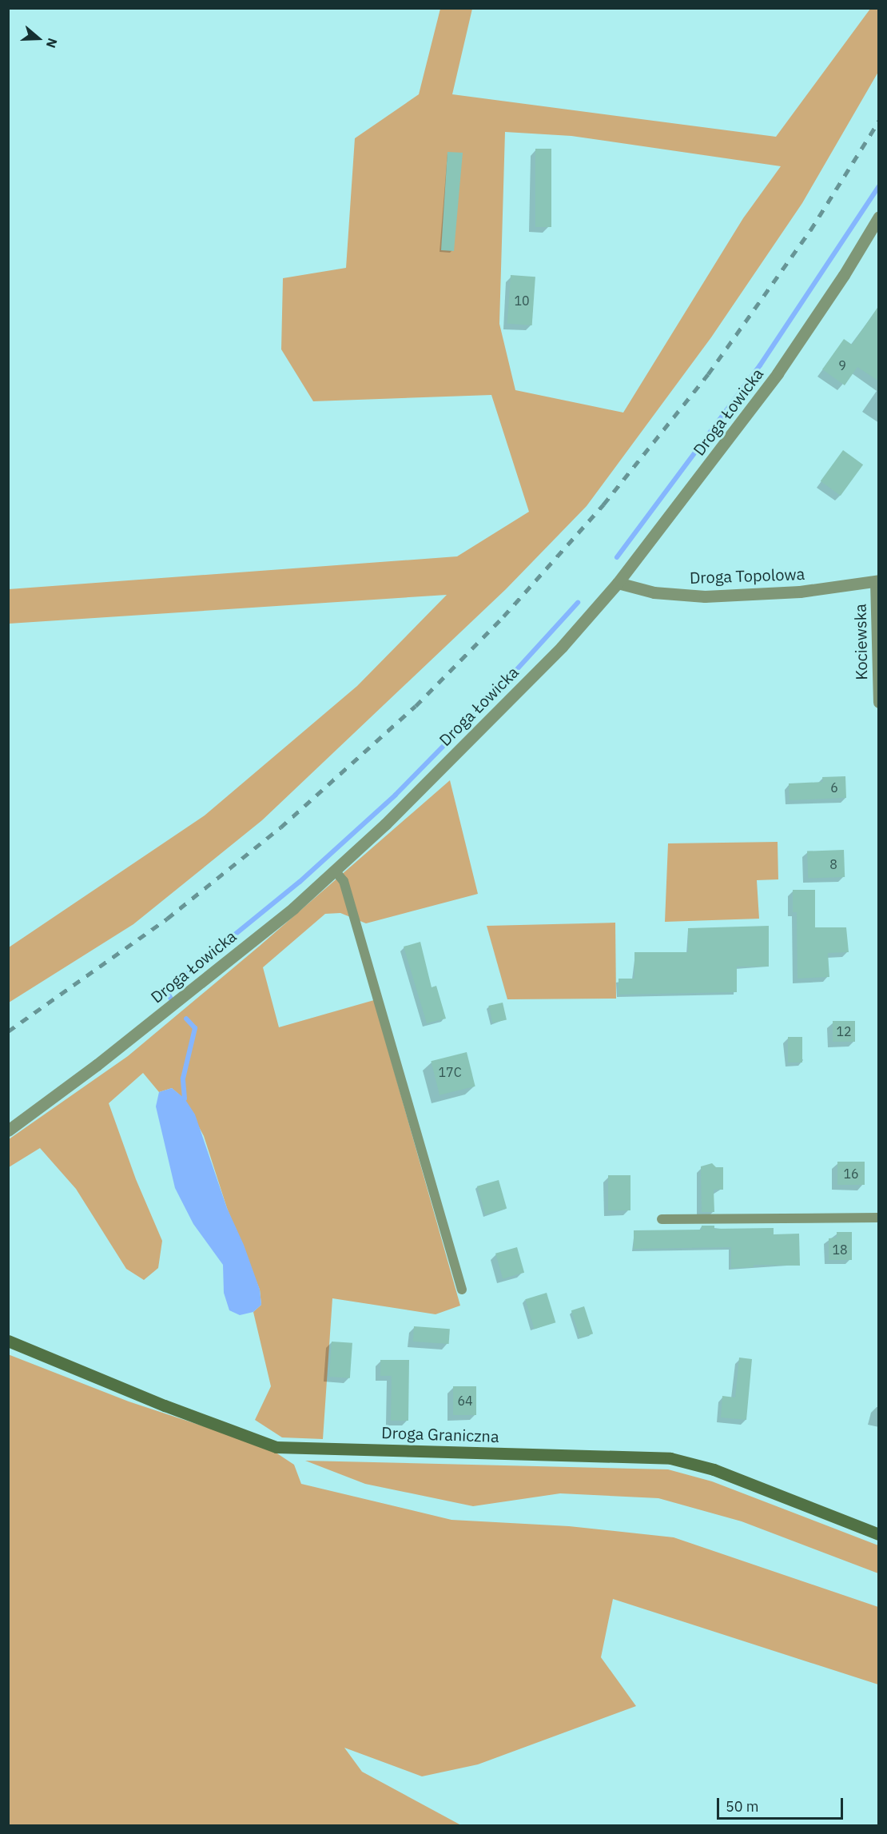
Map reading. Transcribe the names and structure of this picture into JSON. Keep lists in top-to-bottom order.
{
  "streets": {
    "street": [
      "Droga Łowicka",
      "Droga Topolowa",
      "Kociewska",
      "Droga Graniczna"
    ]
  },
  "crossings": [
    ["Droga Łowicka", "Droga Topolowa"],
    ["Droga Topolowa", "Kociewska"]
  ],
  "house_numbers": [
    "10",
    "9",
    "6",
    "8",
    "12",
    "17C",
    "16",
    "18",
    "64"
  ],
  "scale_bar": "50 m",
  "north": "right"
}
